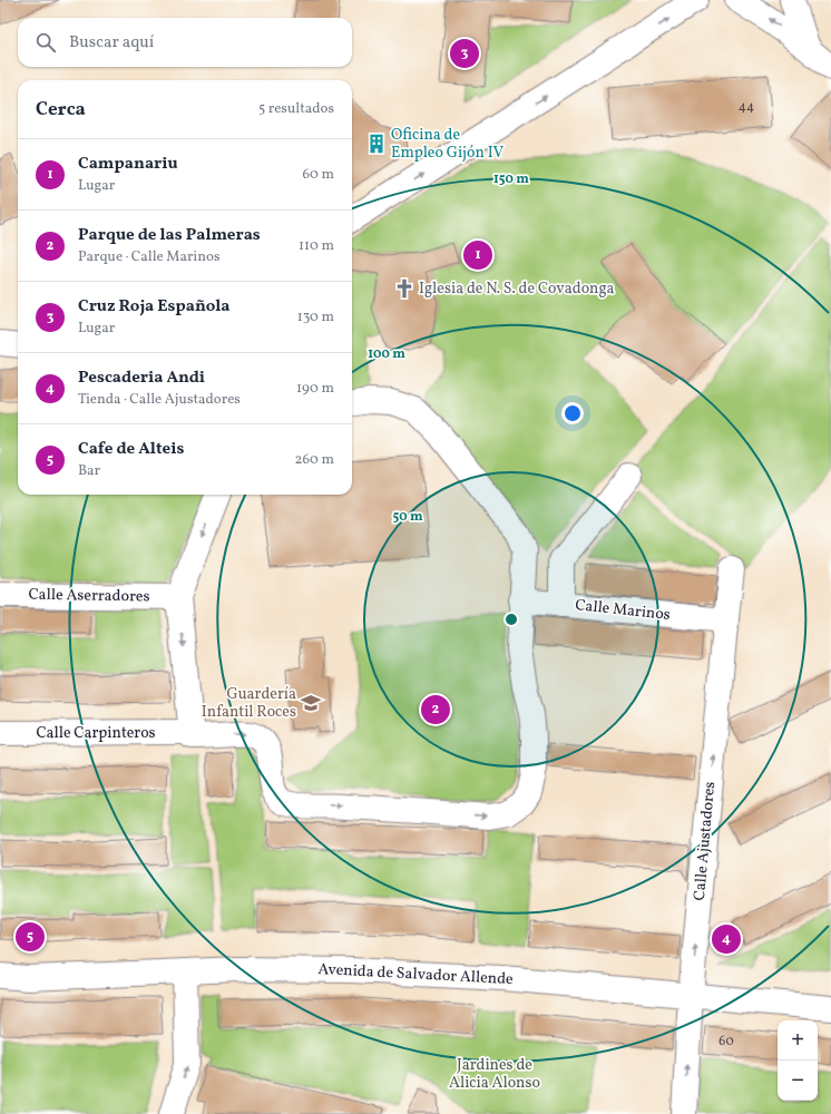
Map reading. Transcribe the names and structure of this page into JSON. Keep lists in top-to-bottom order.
{
  "streets": {
    "street": [
      "Calle Aserradores",
      "Calle Marinos",
      "Calle Carpinteros",
      "Calle Ajustadores",
      "Avenida de Salvador Allende"
    ]
  },
  "crossings": [
    ["Calle Marinos", "Calle Carpinteros"],
    ["Calle Marinos", "Calle Ajustadores"],
    ["Calle Ajustadores", "Avenida de Salvador Allende"]
  ],
  "one_way": ["Calle Ajustadores"],
  "parks": ["Jardines de Alicia Alonso"],
  "places": {
    "building": ["Oficina de Empleo Gijón IV"],
    "church": ["Iglesia de N. S. de Covadonga"],
    "school or university": ["Guardería Infantil Roces"]
  },
  "house_numbers": ["44", "60"],
  "page": {
    "search": "Buscar aquí",
    "pins": [
      "3",
      "1",
      "2",
      "5",
      "4"
    ],
    "heading": ["Cerca", "5 resultados"],
    "list": [
      {
        "mark": "1",
        "name": "Campanariu",
        "note": "Lugar",
        "value": "60 m"
      },
      {
        "mark": "2",
        "name": "Parque de las Palmeras",
        "note": "Parque · Calle Marinos",
        "value": "110 m"
      },
      {
        "mark": "3",
        "name": "Cruz Roja Española",
        "note": "Lugar",
        "value": "130 m"
      },
      {
        "mark": "4",
        "name": "Pescaderia Andi",
        "note": "Tienda · Calle Ajustadores",
        "value": "190 m"
      },
      {
        "mark": "5",
        "name": "Cafe de Alteis",
        "note": "Bar",
        "value": "260 m"
      }
    ],
    "map_buttons": ["+", "−"]
  },
  "rings": ["150 m", "100 m", "50 m"]
}
